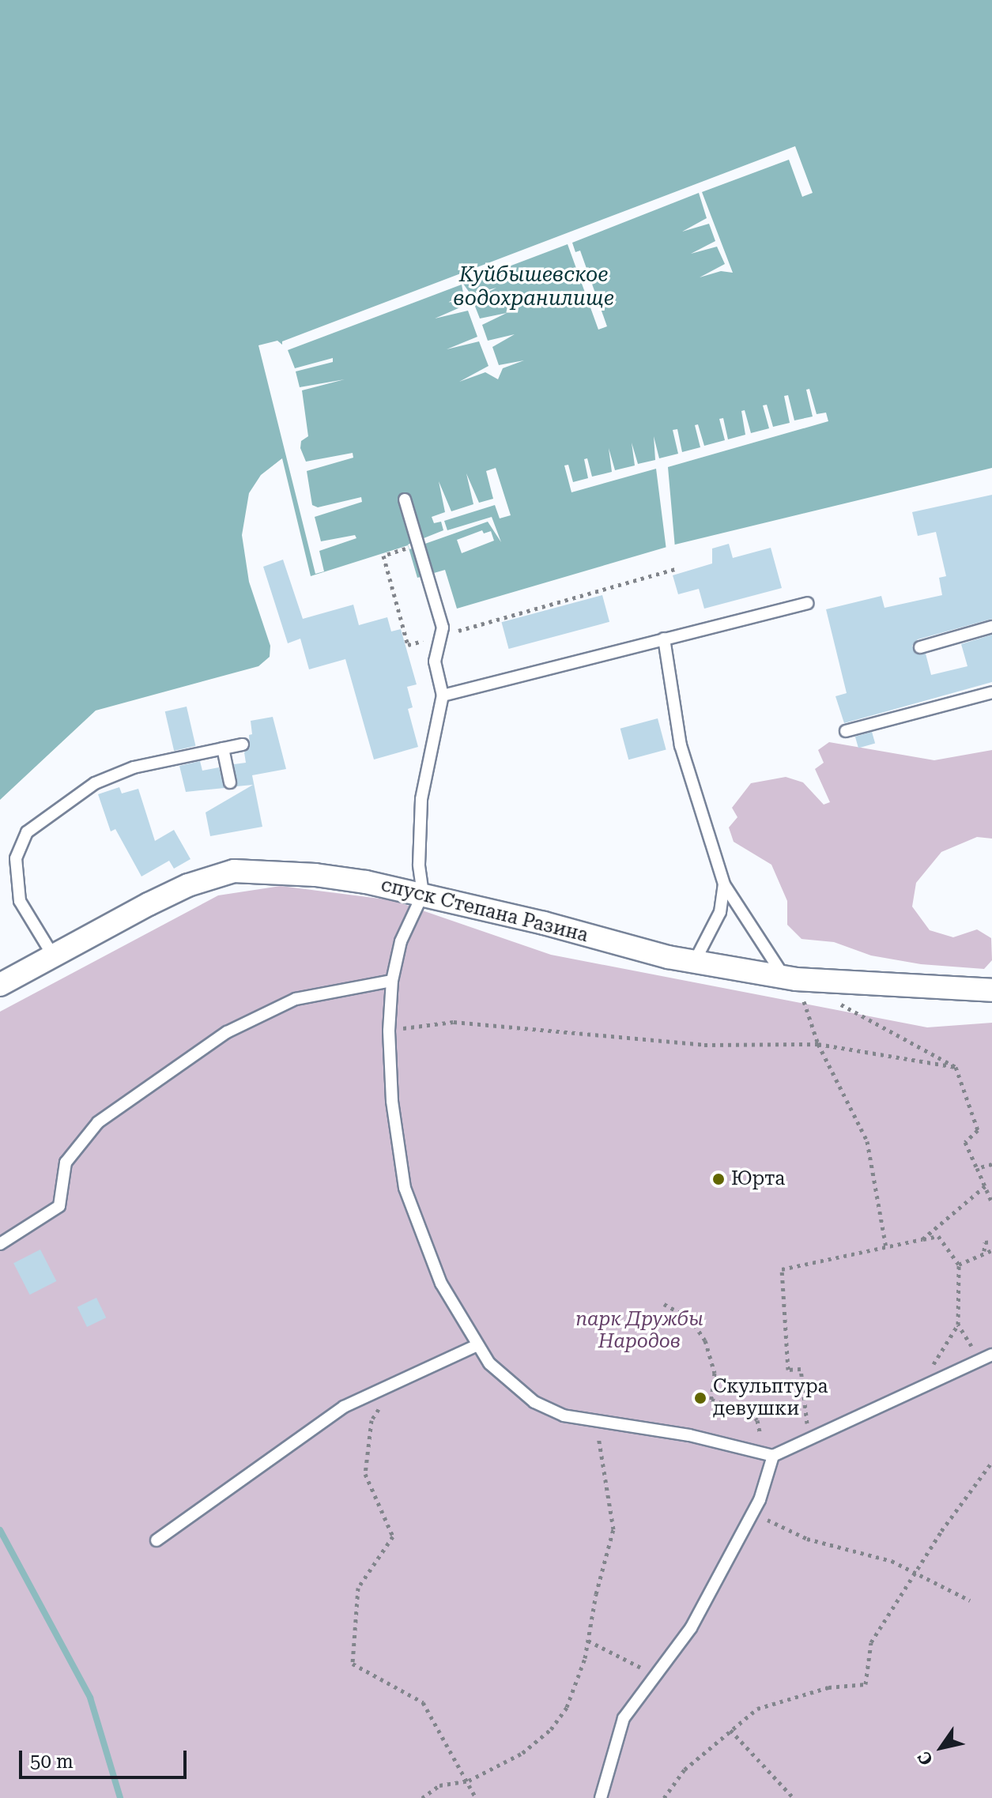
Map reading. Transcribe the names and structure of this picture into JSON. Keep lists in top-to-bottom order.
{
  "streets": {
    "street": ["спуск Степана Разина"]
  },
  "water": ["Куйбышевское водохранилище"],
  "parks": ["парк Дружбы Народов"],
  "places": ["Юрта", "Скульптура девушки"],
  "scale_bar": "50 m",
  "north": "bottom left"
}
